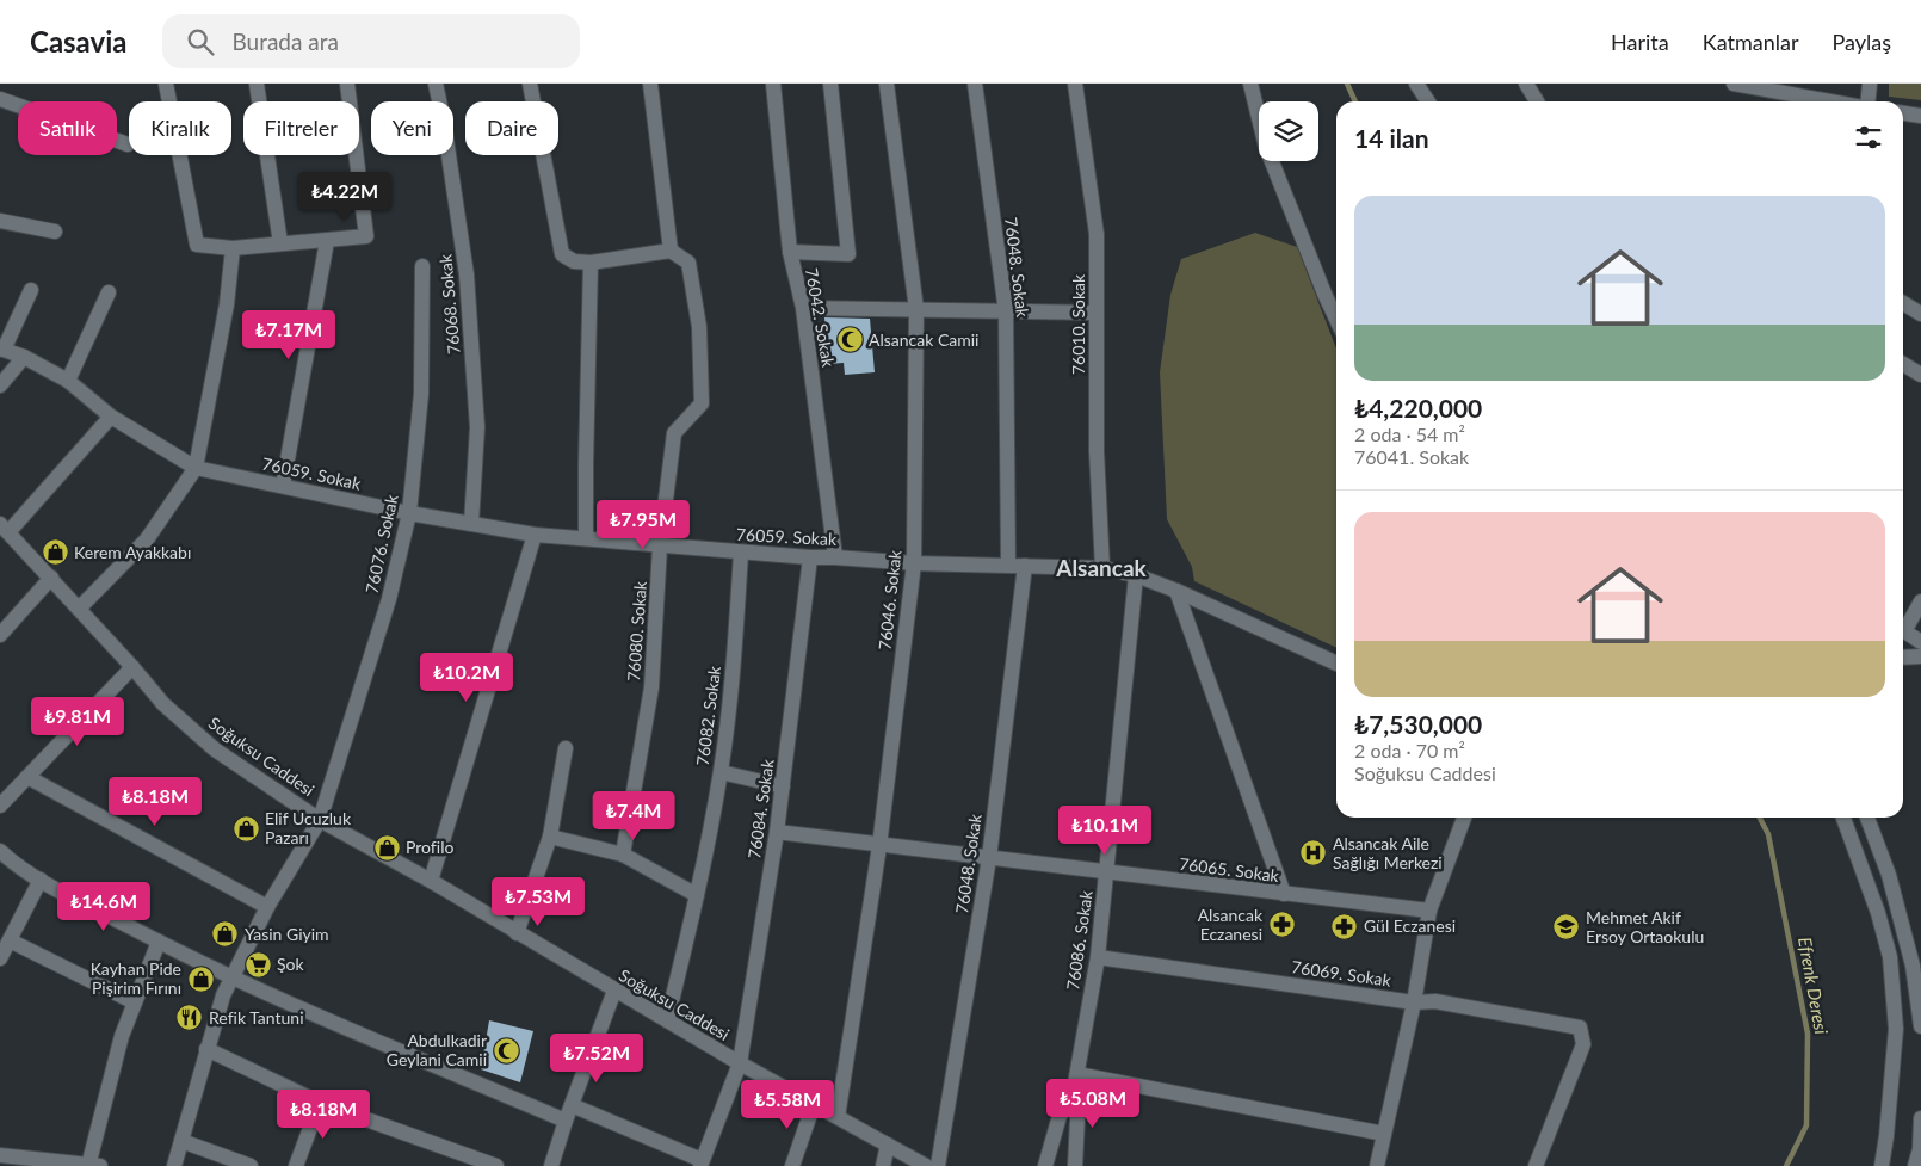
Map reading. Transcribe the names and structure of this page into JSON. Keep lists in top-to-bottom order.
{
  "streets": {
    "street": [
      "76048. Sokak",
      "76068. Sokak",
      "76042. Sokak",
      "76010. Sokak",
      "76059. Sokak",
      "76076. Sokak",
      "76046. Sokak",
      "76080. Sokak",
      "76082. Sokak",
      "Soğuksu Caddesi",
      "76084. Sokak",
      "76065. Sokak",
      "76086. Sokak",
      "76069. Sokak"
    ]
  },
  "crossings": [
    ["76048. Sokak", "76059. Sokak"],
    ["76048. Sokak", "76065. Sokak"],
    ["76068. Sokak", "76059. Sokak"],
    ["76042. Sokak", "76059. Sokak"],
    ["76010. Sokak", "76059. Sokak"],
    ["76059. Sokak", "76076. Sokak"],
    ["76059. Sokak", "76046. Sokak"],
    ["76059. Sokak", "76080. Sokak"],
    ["76059. Sokak", "76082. Sokak"],
    ["76059. Sokak", "76084. Sokak"],
    ["76059. Sokak", "76086. Sokak"],
    ["76076. Sokak", "Soğuksu Caddesi"],
    ["76046. Sokak", "Soğuksu Caddesi"],
    ["76046. Sokak", "76065. Sokak"],
    ["76082. Sokak", "Soğuksu Caddesi"],
    ["Soğuksu Caddesi", "76084. Sokak"],
    ["76084. Sokak", "76065. Sokak"],
    ["76065. Sokak", "76086. Sokak"],
    ["76086. Sokak", "76069. Sokak"]
  ],
  "districts": ["Alsancak"],
  "water": ["Efrenk Deresi"],
  "places": {
    "mosque": ["Alsancak Camii", "Abdulkadir Geylani Camii"],
    "shop": [
      "Kerem Ayakkabı",
      "Elif Ucuzluk Pazarı",
      "Profilo",
      "Yasin Giyim",
      "Kayhan Pide Pişirim Fırını"
    ],
    "hospital": ["Alsancak Aile Sağlığı Merkezi"],
    "pharmacy": ["Alsancak Eczanesi", "Gül Eczanesi"],
    "school or university": ["Mehmet Akif Ersoy Ortaokulu"],
    "supermarket": ["Şok"],
    "restaurant": ["Refik Tantuni"]
  },
  "page": {
    "header": "Casavia",
    "search": "Burada ara",
    "nav": ["Harita", "Katmanlar", "Paylaş"],
    "chip": [
      "Satılık",
      "Kiralık",
      "Filtreler",
      "Yeni",
      "Daire"
    ],
    "heading": "14 ilan",
    "price": [
      "₺4.22M",
      "₺7.17M",
      "₺7.95M",
      "₺10.2M",
      "₺9.81M",
      "₺8.18M",
      "₺7.4M",
      "₺10.1M",
      "₺7.53M",
      "₺14.6M",
      "₺7.52M",
      "₺5.08M",
      "₺5.58M",
      "₺8.18M"
    ],
    "list": [
      {
        "name": "₺4,220,000",
        "note": "2 oda · 54 m² · 76041. Sokak"
      },
      {
        "name": "₺7,530,000",
        "note": "2 oda · 70 m² · Soğuksu Caddesi"
      }
    ]
  }
}
